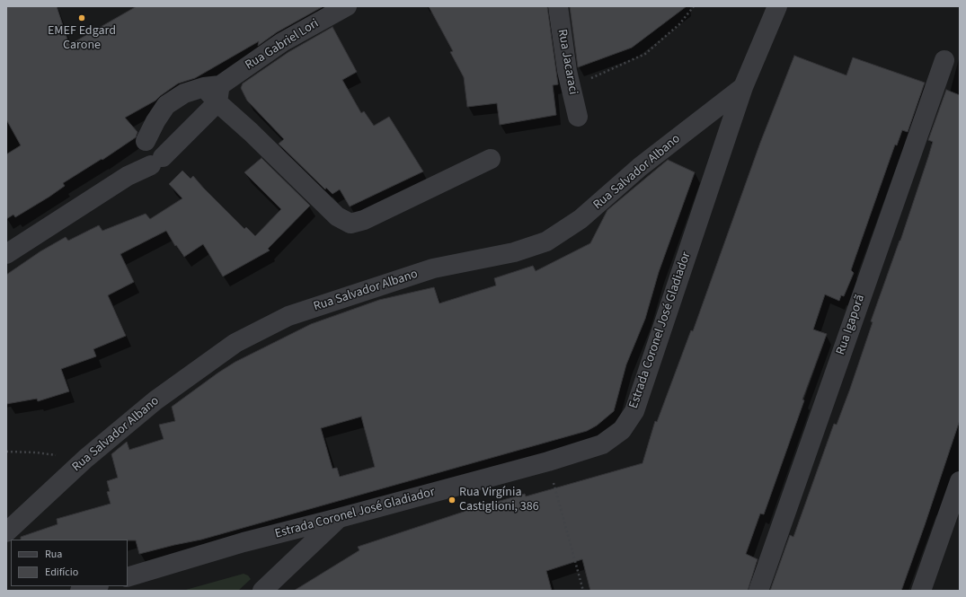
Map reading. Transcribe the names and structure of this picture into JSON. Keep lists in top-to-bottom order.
{
  "streets": {
    "street": [
      "Rua Gabriel Lori",
      "Rua Jacaraci",
      "Rua Salvador Albano",
      "Rua Igaporã",
      "Estrada Coronel José Gladiador"
    ]
  },
  "crossings": [
    ["Rua Salvador Albano", "Estrada Coronel José Gladiador"]
  ],
  "places": ["EMEF Edgard Carone", "Rua Virgínia Castiglioni, 386"],
  "legend": ["Rua", "Edifício"]
}
